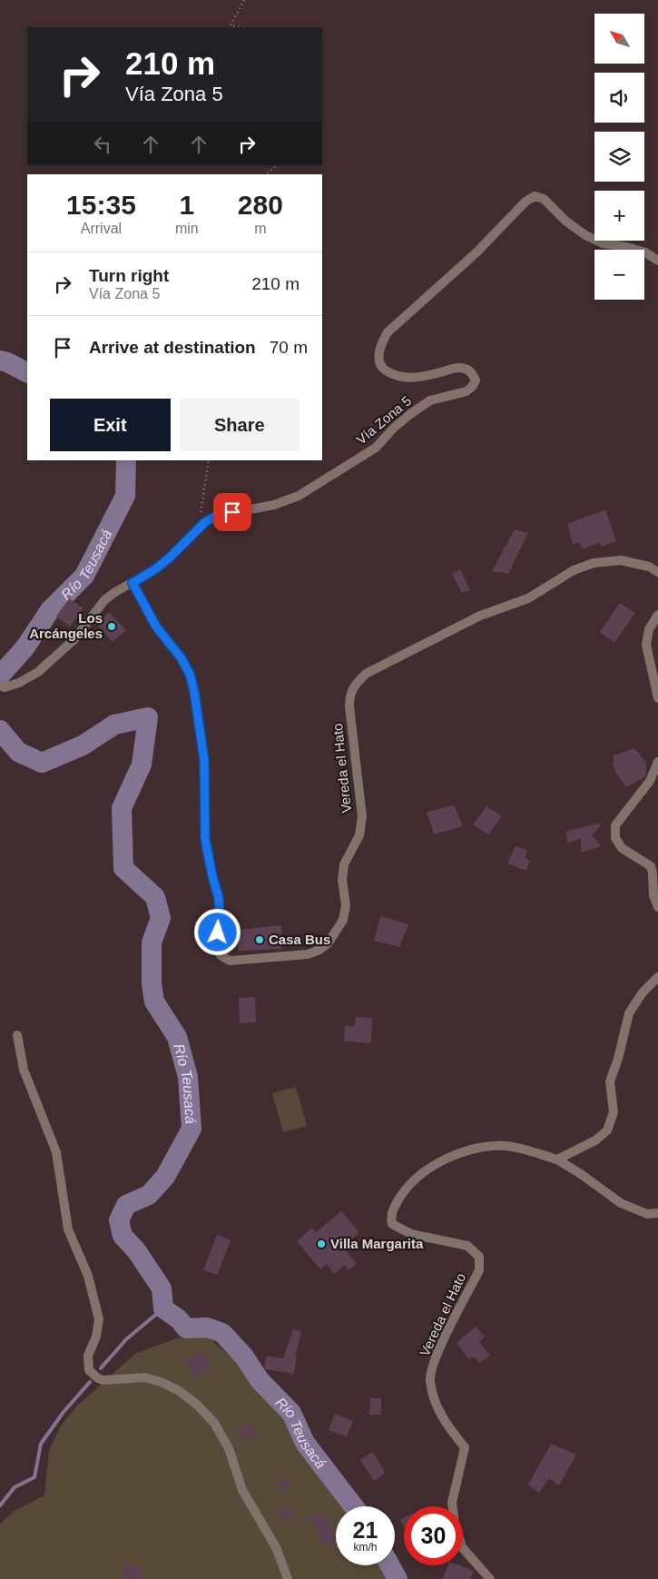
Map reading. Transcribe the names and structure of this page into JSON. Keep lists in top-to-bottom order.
{
  "streets": {
    "street": ["Vía Zona 5", "Vereda el Hato"]
  },
  "crossings": [
    ["Vía Zona 5", "Vereda el Hato"]
  ],
  "water": ["Río Teusacá"],
  "places": ["Los Arcángeles", "Casa Bus", "Villa Margarita"],
  "north": "top left",
  "page": {
    "map_buttons": ["+", "−"],
    "turn": ["210 m", "Vía Zona 5"],
    "eta": [
      "15:35",
      "Arrival",
      "1",
      "min",
      "280",
      "m"
    ],
    "list": [
      {
        "name": "Turn right",
        "note": "Vía Zona 5",
        "value": "210 m"
      },
      {
        "name": "Arrive at destination",
        "value": "70 m"
      }
    ],
    "buttons": ["Exit", "Share"],
    "speed": "21 km/h",
    "limit": "30"
  }
}
